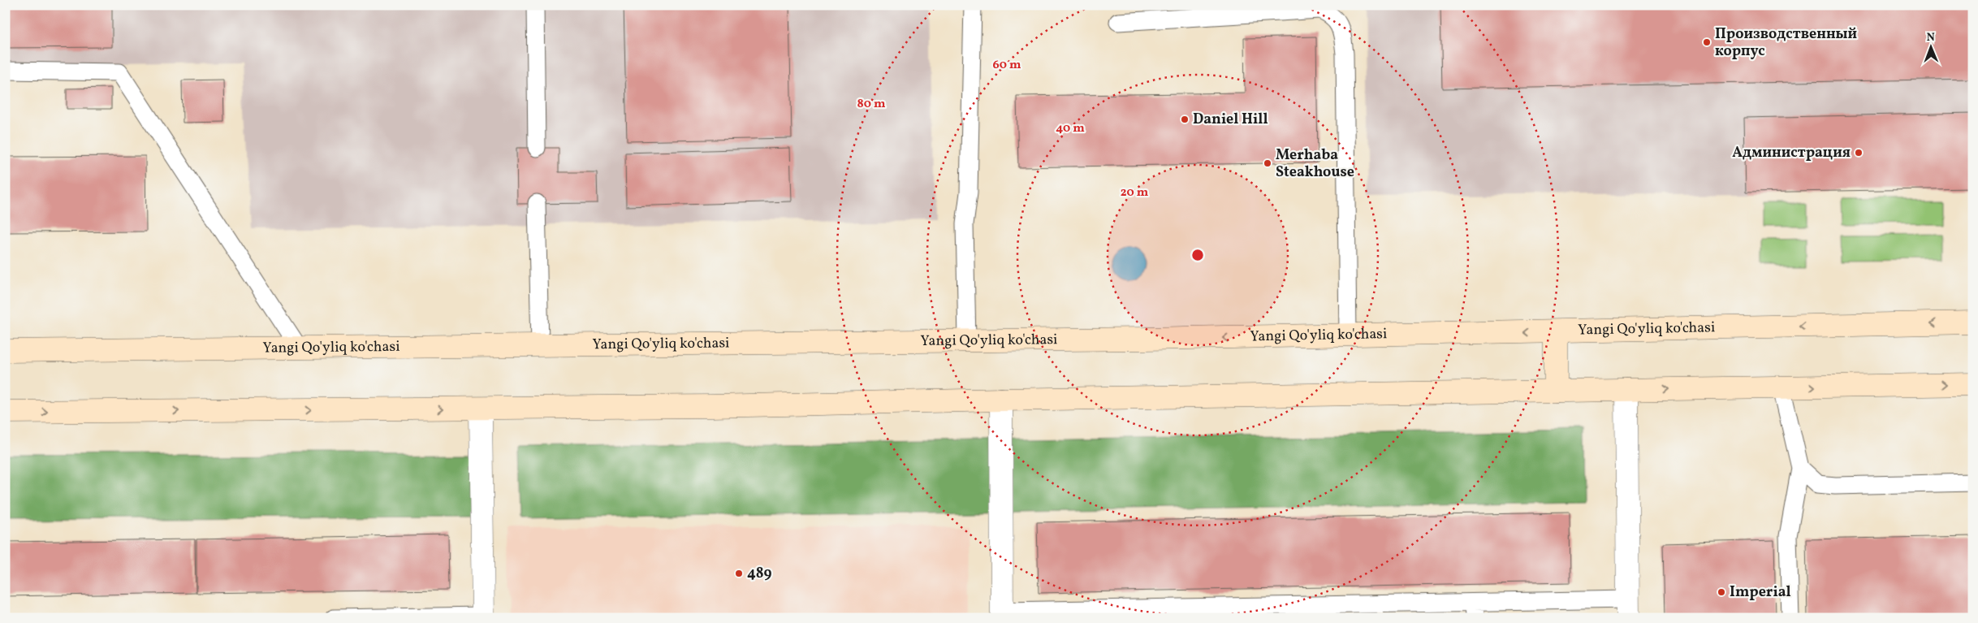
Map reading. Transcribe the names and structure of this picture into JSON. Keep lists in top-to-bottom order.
{
  "streets": {
    "main road": ["Yangi Qo'yliq ko'chasi"]
  },
  "places": [
    "Производственный корпус",
    "Daniel Hill",
    "Администрация",
    "Merhaba Steakhouse",
    "489",
    "Imperial"
  ],
  "north": "top",
  "rings": [
    "60 m",
    "80 m",
    "40 m",
    "20 m"
  ]
}
